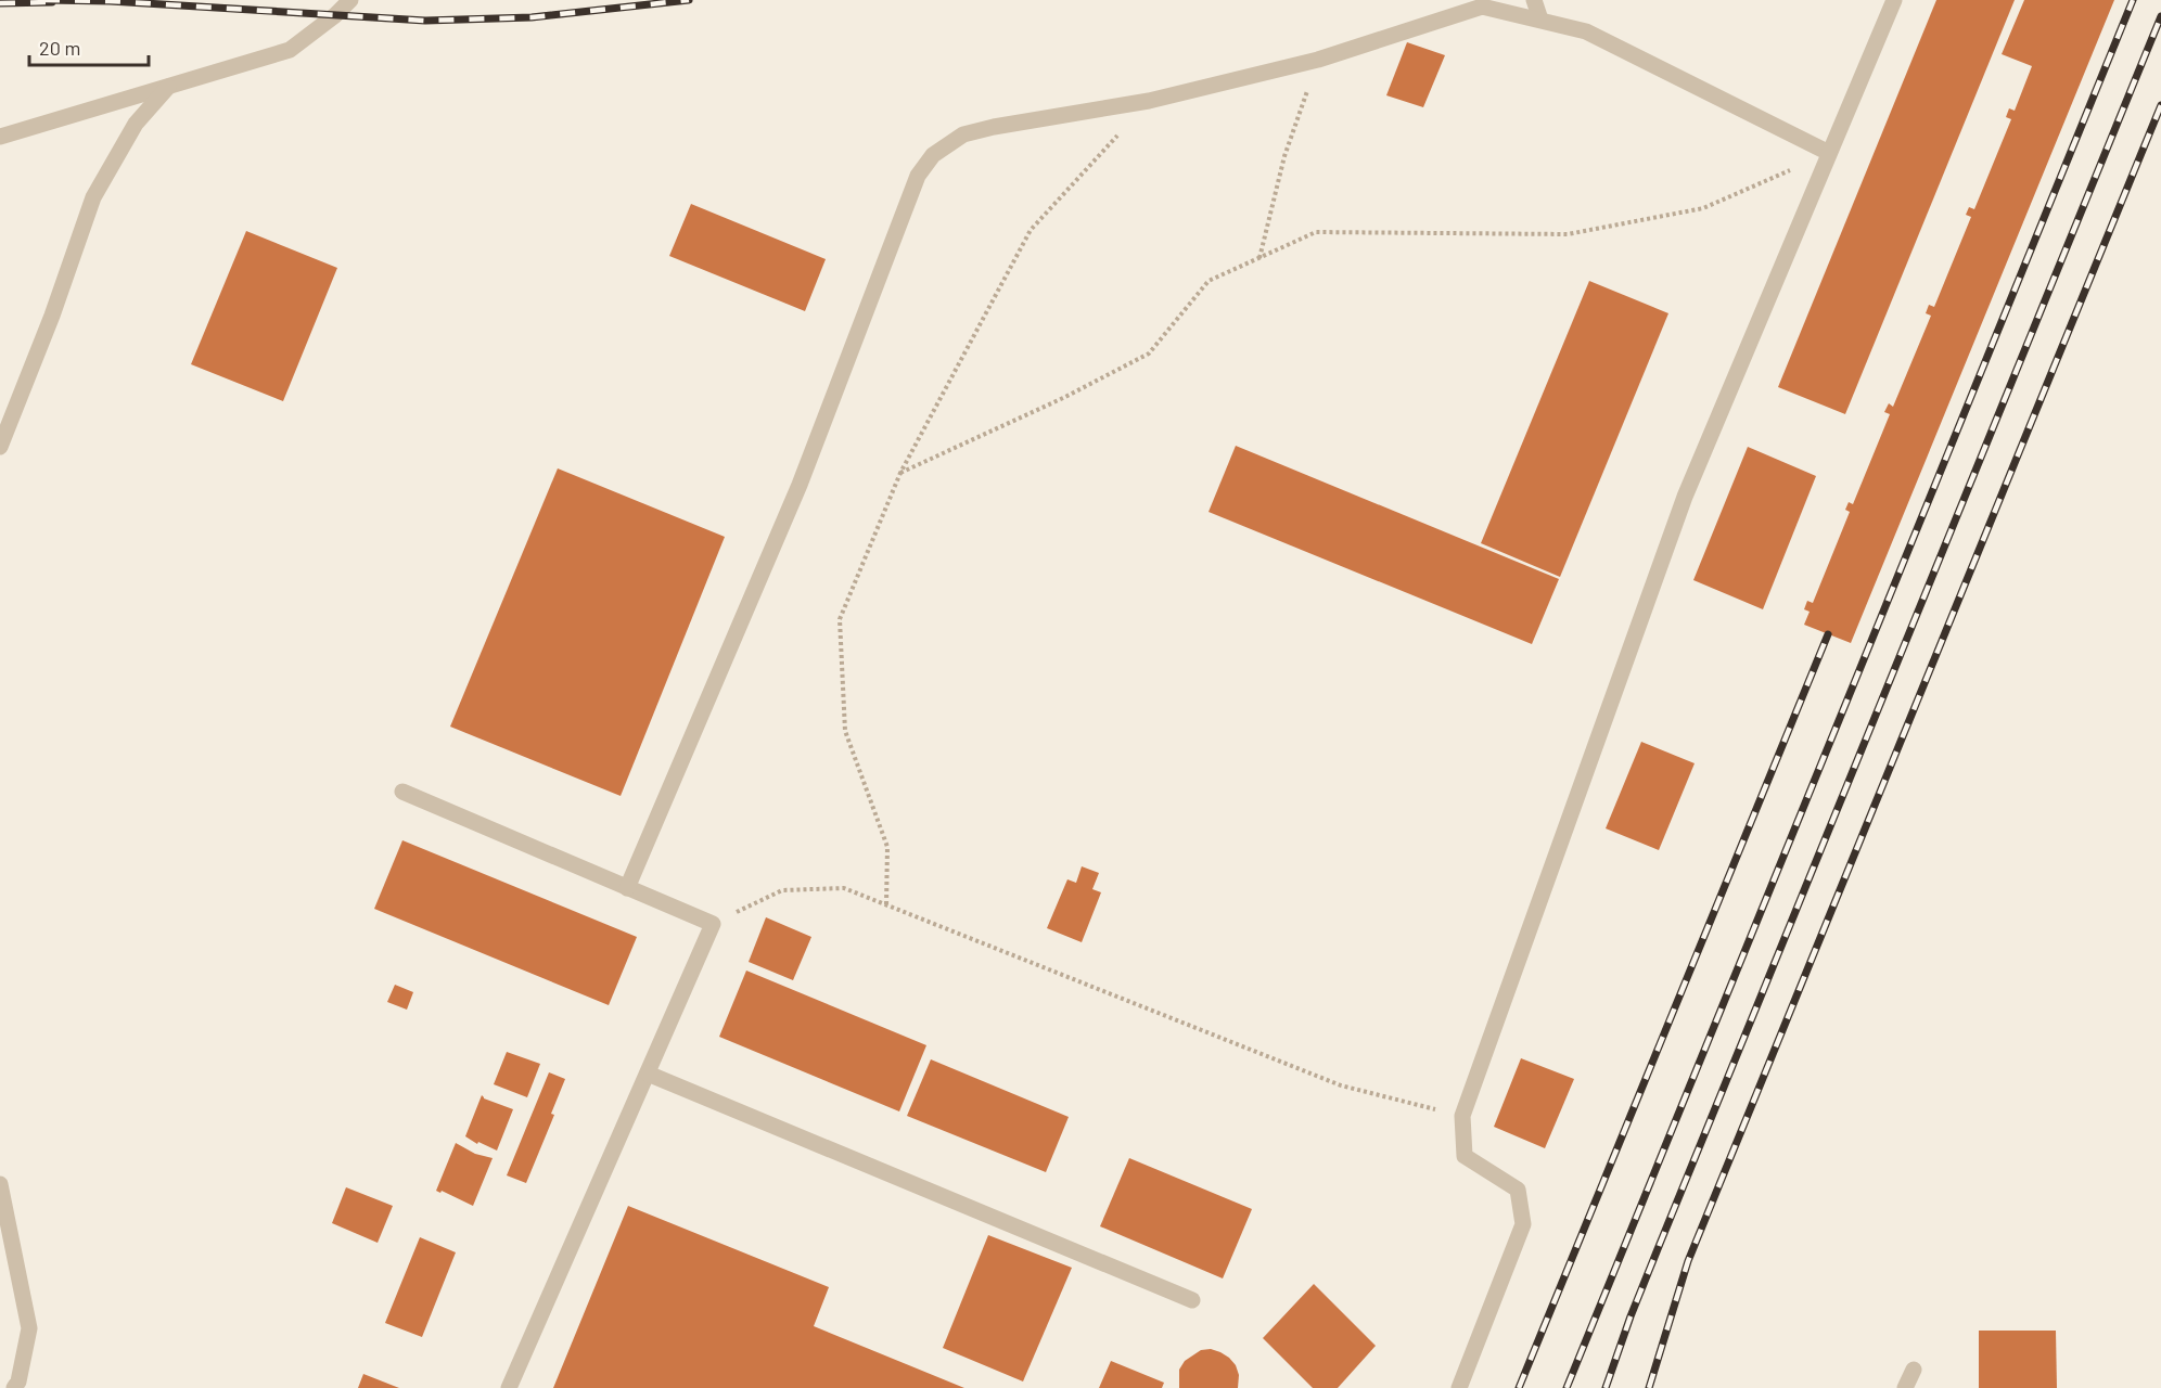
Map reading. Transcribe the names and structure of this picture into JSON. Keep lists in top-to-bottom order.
{
  "scale_bar": "20 m"
}
